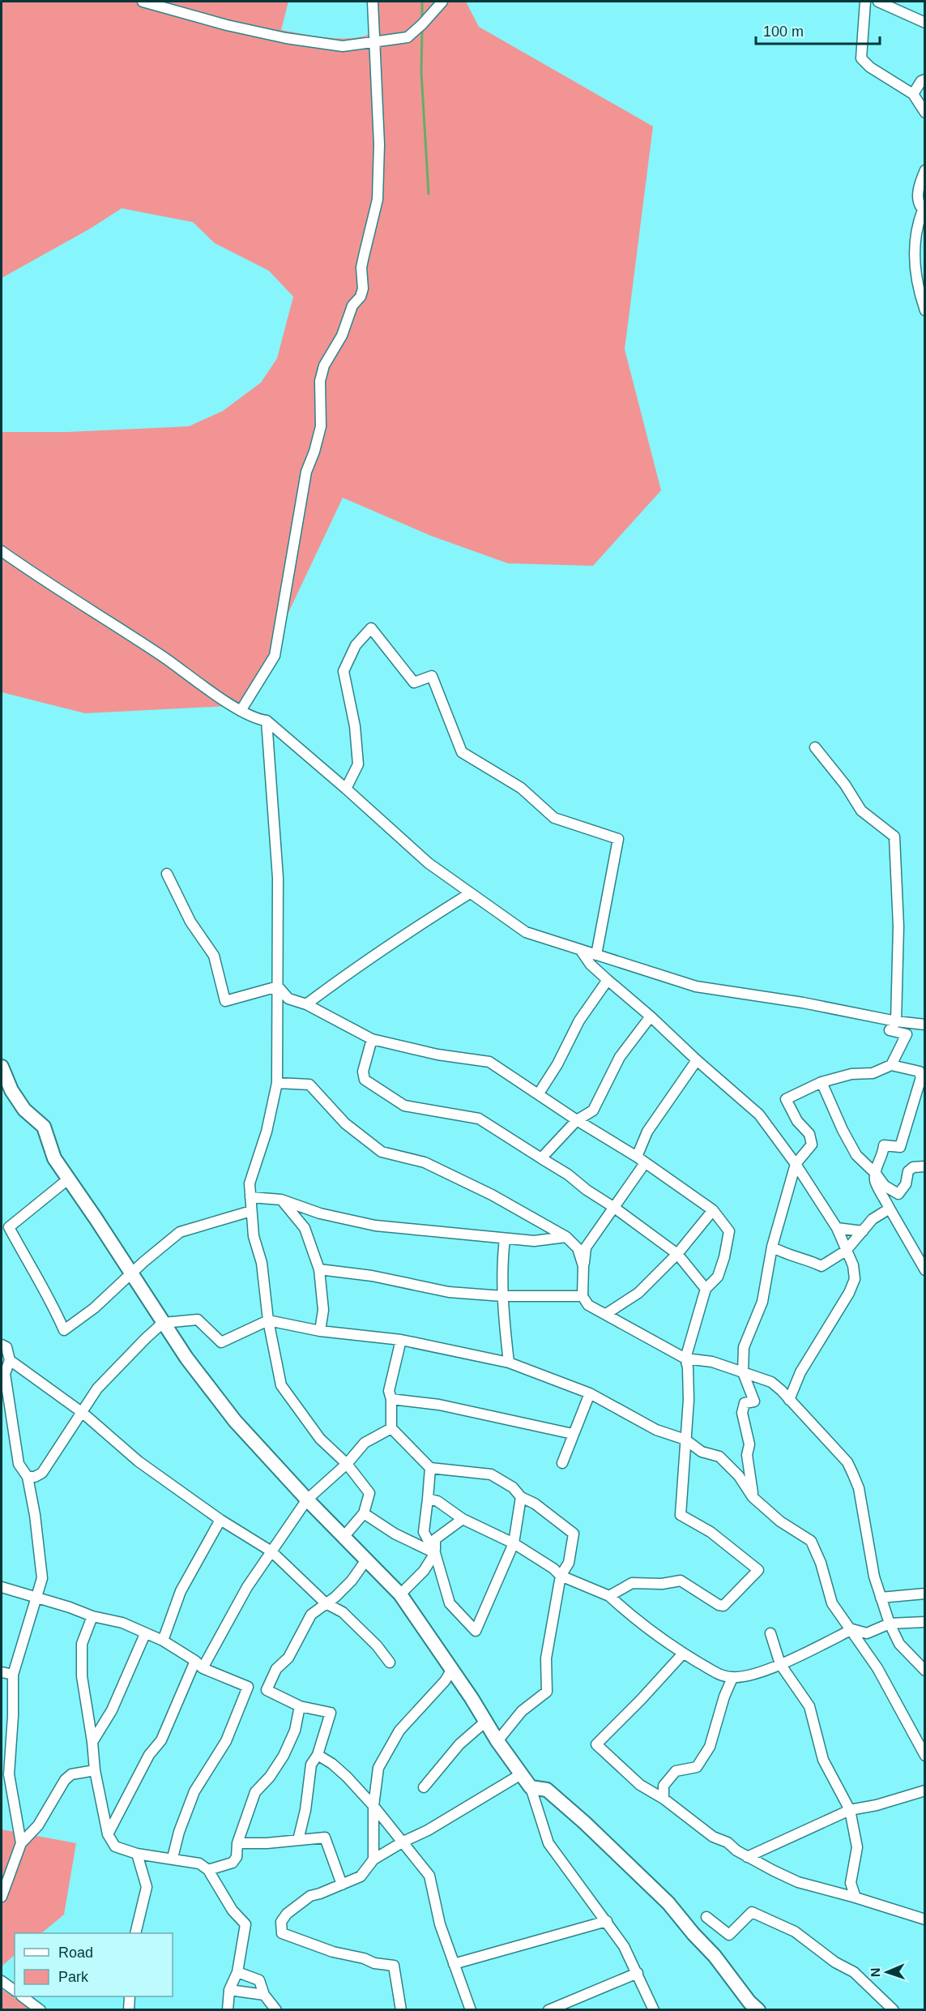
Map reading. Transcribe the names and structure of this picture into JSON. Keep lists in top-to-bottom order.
{
  "legend": ["Road", "Park"],
  "scale_bar": "100 m",
  "north": "left"
}
